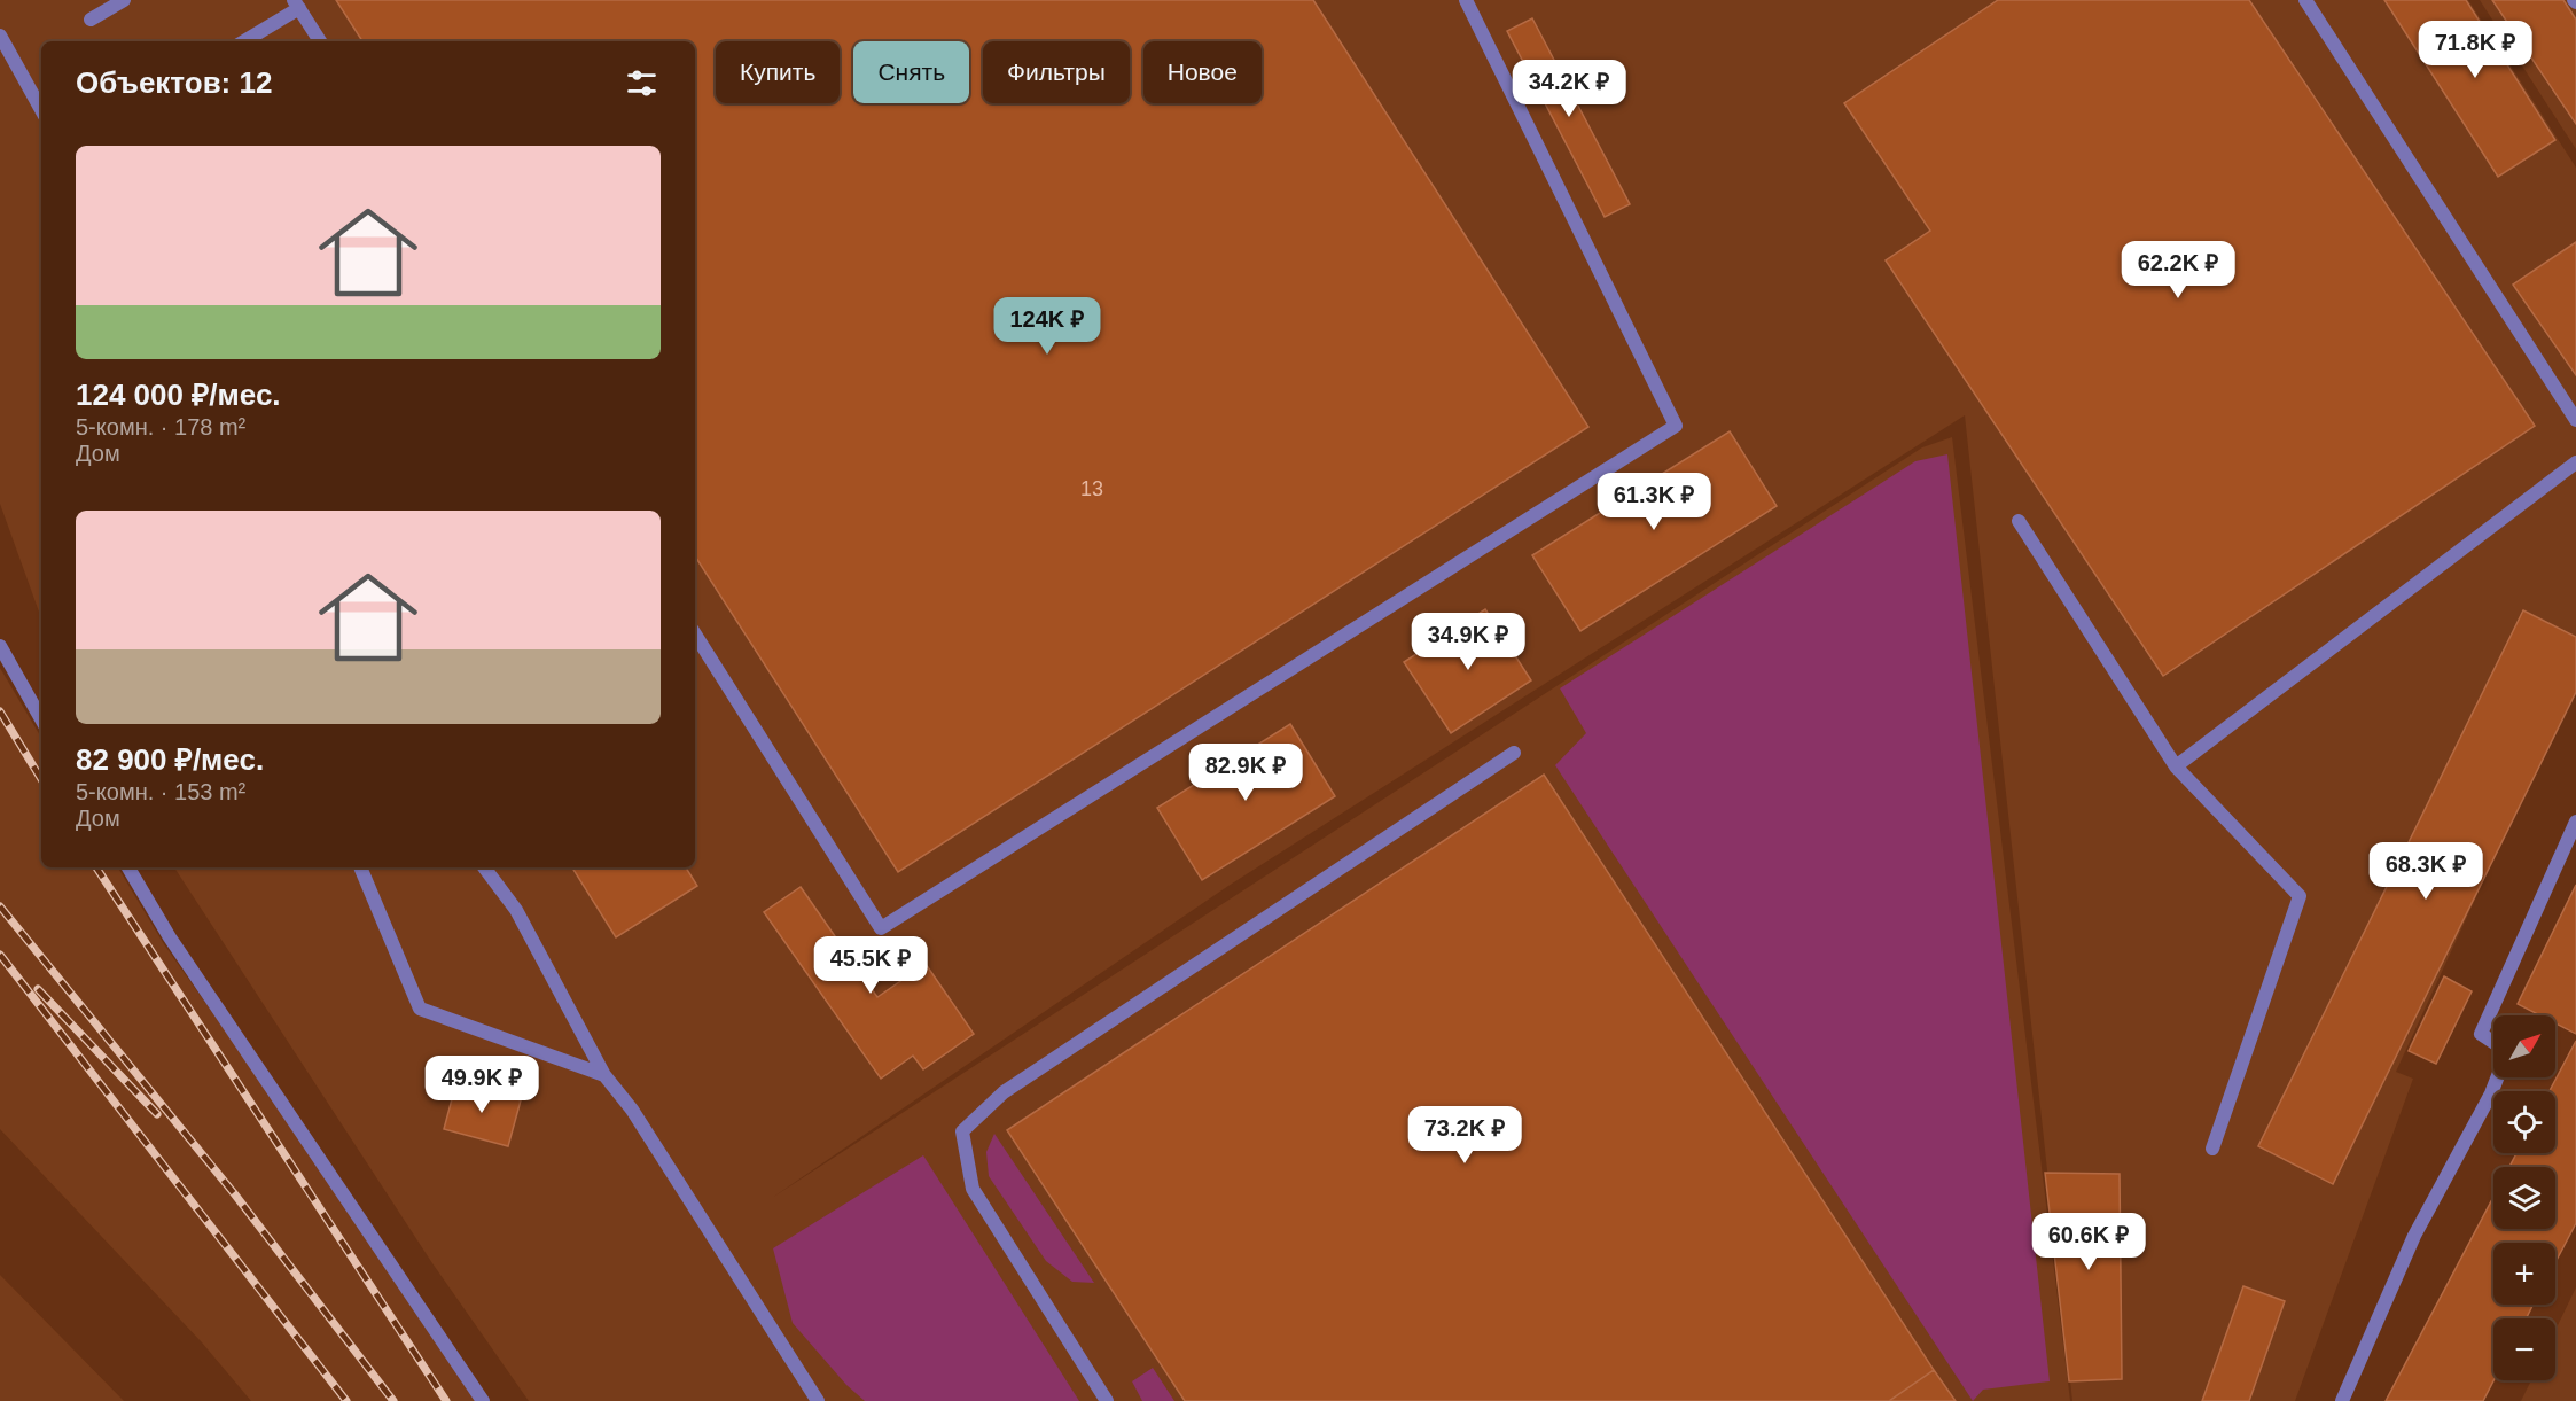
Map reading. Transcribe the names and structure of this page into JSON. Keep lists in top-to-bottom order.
{
  "house_numbers": ["13"],
  "north": "top right",
  "page": {
    "price": [
      "71.8K ₽",
      "34.2K ₽",
      "62.2K ₽",
      "124K ₽",
      "61.3K ₽",
      "34.9K ₽",
      "82.9K ₽",
      "68.3K ₽",
      "45.5K ₽",
      "49.9K ₽",
      "73.2K ₽",
      "60.6K ₽"
    ],
    "chip": [
      "Купить",
      "Снять",
      "Фильтры",
      "Новое"
    ],
    "heading": "Объектов: 12",
    "list": [
      {
        "name": "124 000 ₽/мес.",
        "note": "5-комн. · 178 m² · Дом"
      },
      {
        "name": "82 900 ₽/мес.",
        "note": "5-комн. · 153 m² · Дом"
      }
    ],
    "map_buttons": ["+", "−"]
  }
}
